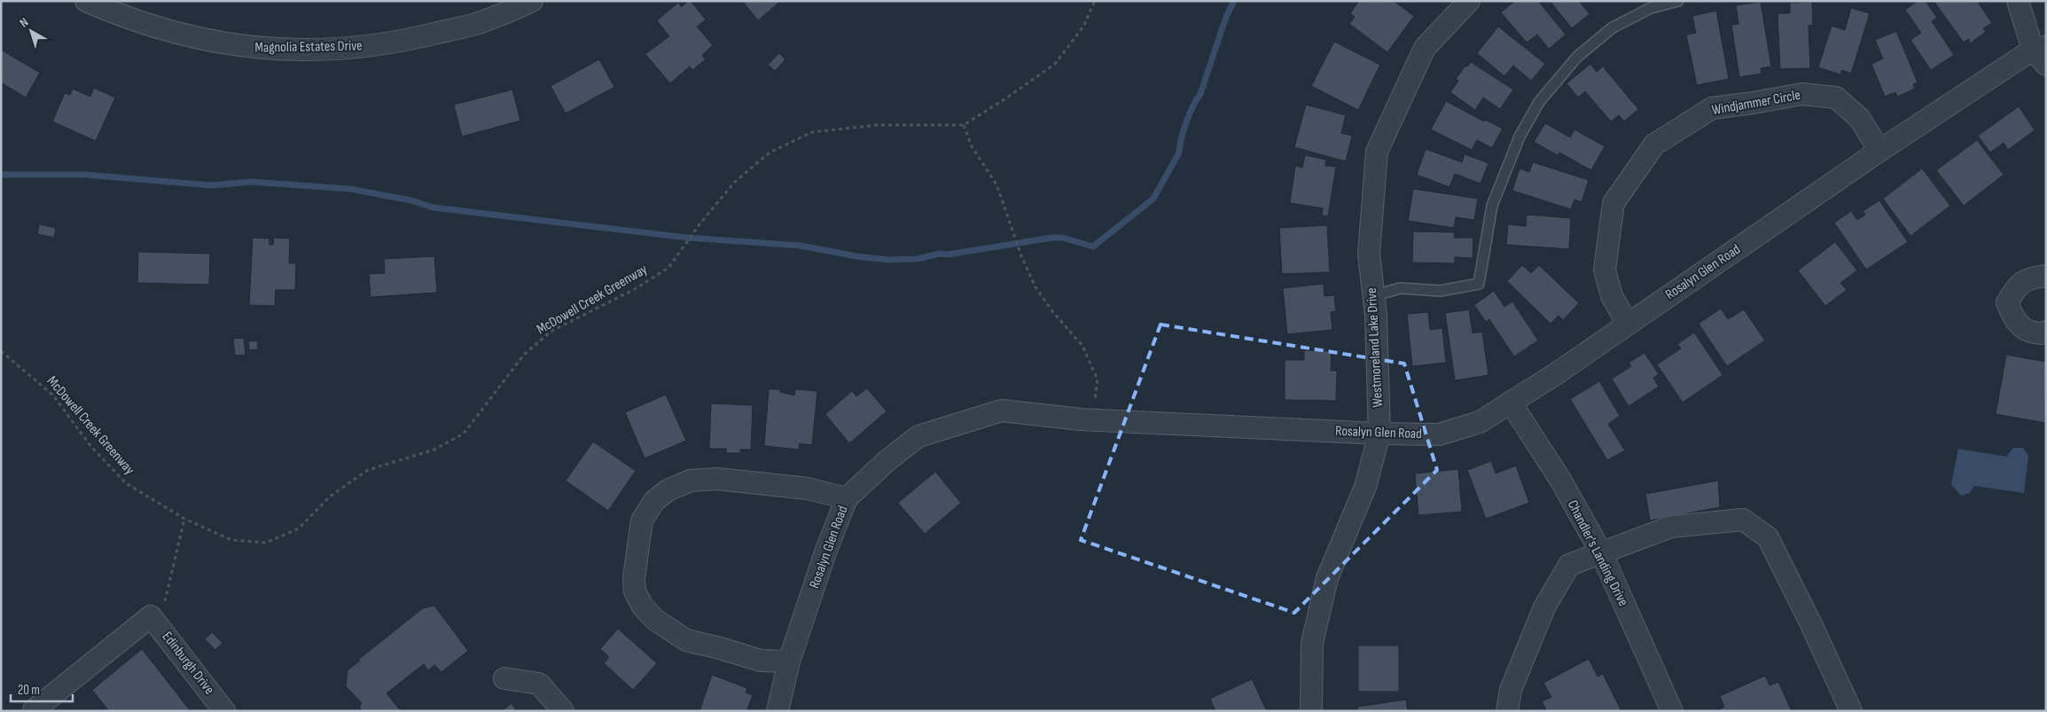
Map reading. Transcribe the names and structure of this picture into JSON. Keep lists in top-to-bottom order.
{
  "streets": {
    "street": [
      "Magnolia Estates Drive",
      "Windjammer Circle",
      "Rosalyn Glen Road",
      "Westmoreland Lake Drive",
      "Chandler's Landing Drive",
      "Edinburgh Drive"
    ],
    "path": ["McDowell Creek Greenway"]
  },
  "crossings": [
    ["Windjammer Circle", "Rosalyn Glen Road"],
    ["Rosalyn Glen Road", "Westmoreland Lake Drive"],
    ["Rosalyn Glen Road", "Chandler's Landing Drive"]
  ],
  "scale_bar": "20 m",
  "north": "top left"
}
